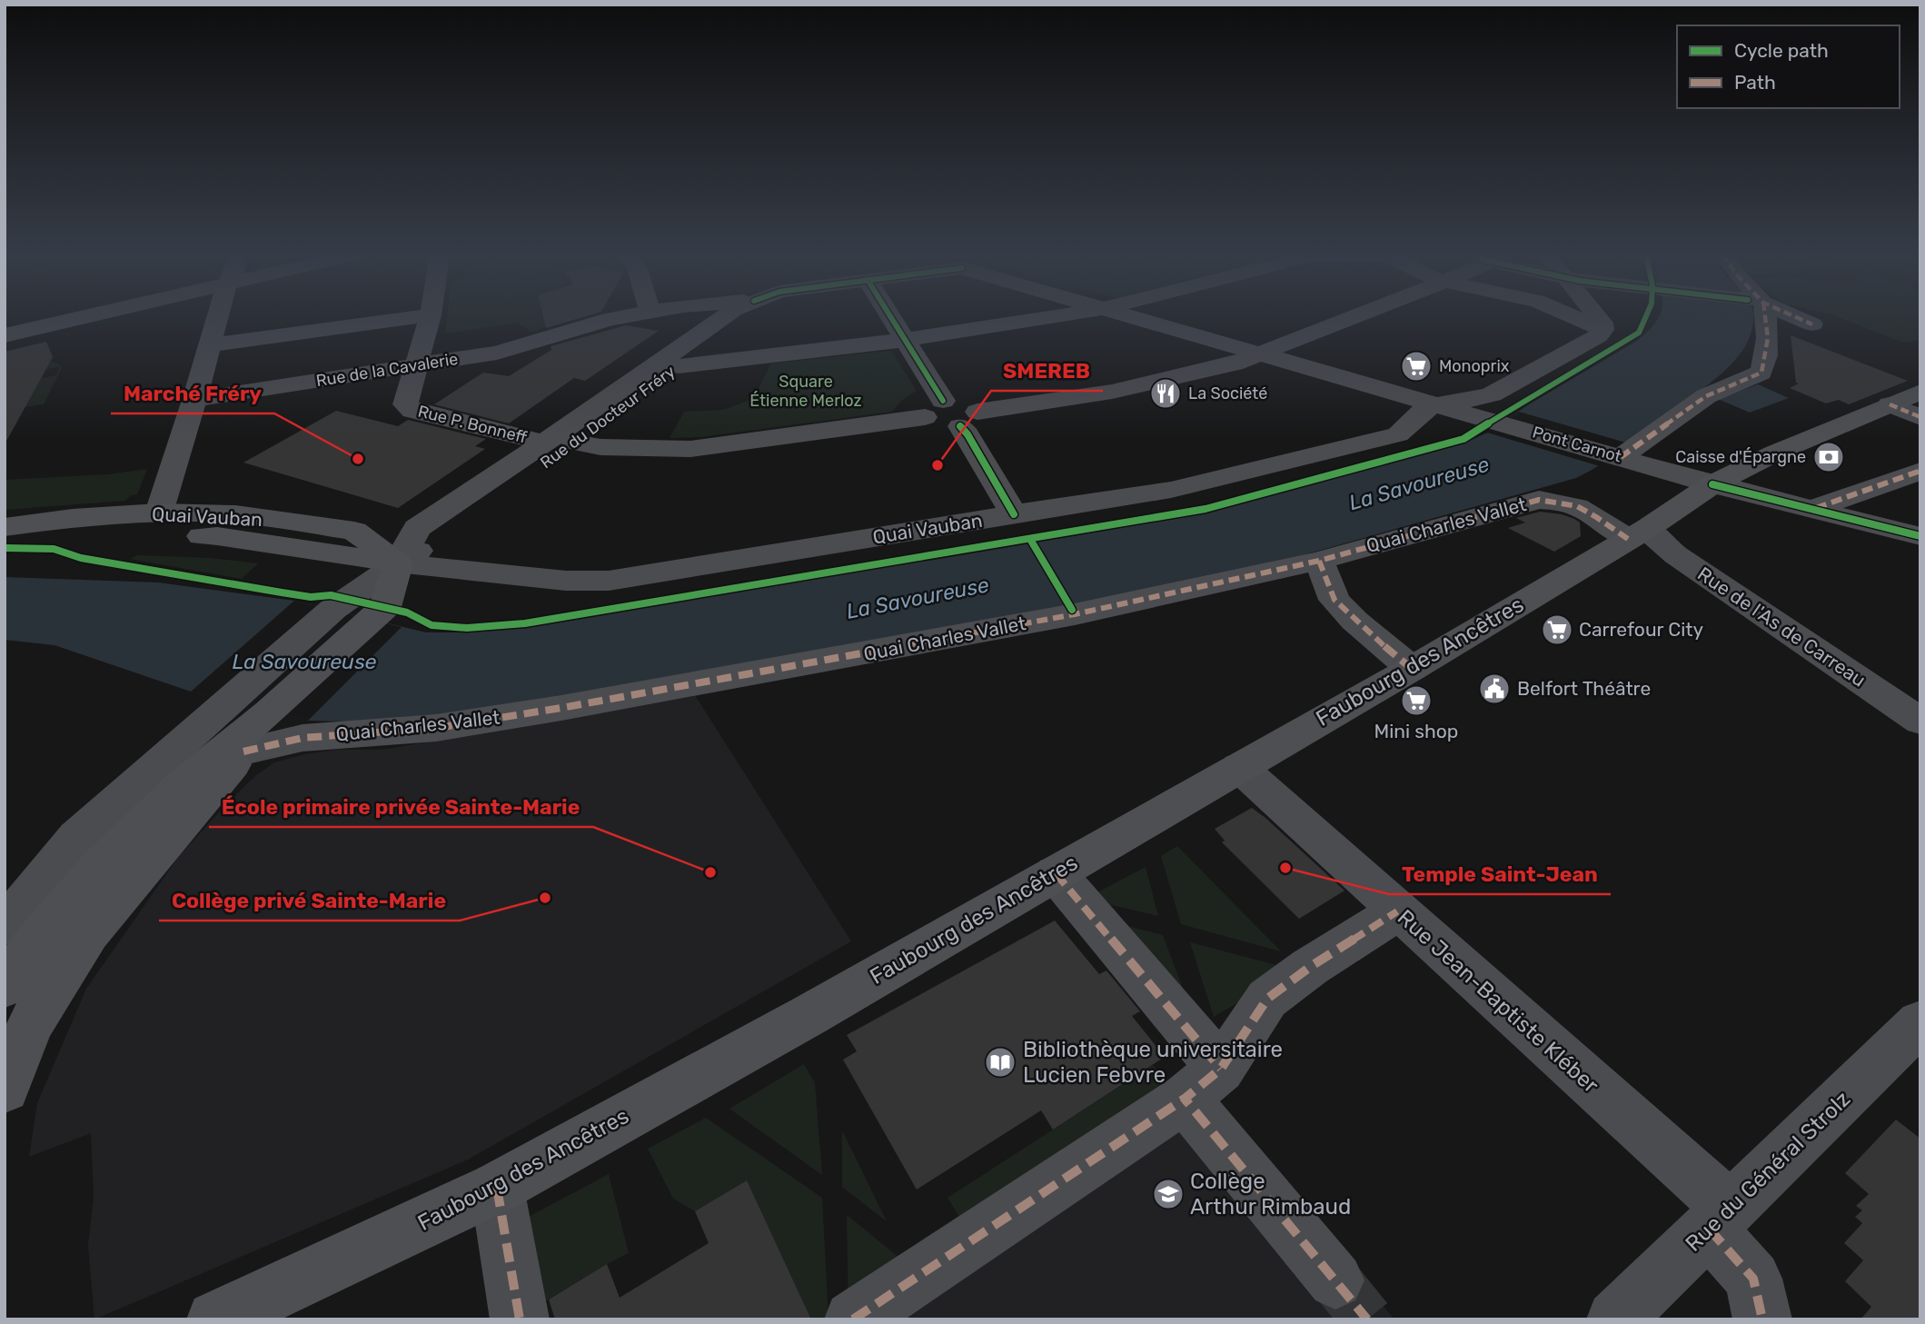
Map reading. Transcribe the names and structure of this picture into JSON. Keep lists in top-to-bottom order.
{
  "streets": {
    "main road": ["Quai Vauban", "Faubourg des Ancêtres"],
    "street": [
      "Rue de la Cavalerie",
      "Rue du Docteur Fréry",
      "Rue P. Bonneff",
      "Pont Carnot",
      "Quai Charles Vallet",
      "Rue de l'As de Carreau",
      "Rue Jean-Baptiste Kléber",
      "Rue du Général Strolz"
    ]
  },
  "crossings": [
    ["Rue de la Cavalerie", "Rue P. Bonneff"],
    ["Rue du Docteur Fréry", "Rue P. Bonneff"],
    ["Rue du Docteur Fréry", "Quai Vauban"],
    ["Pont Carnot", "Quai Vauban"],
    ["Pont Carnot", "Faubourg des Ancêtres"],
    ["Quai Charles Vallet", "Rue de l'As de Carreau"],
    ["Quai Charles Vallet", "Faubourg des Ancêtres"],
    ["Rue de l'As de Carreau", "Faubourg des Ancêtres"],
    ["Faubourg des Ancêtres", "Rue Jean-Baptiste Kléber"],
    ["Rue Jean-Baptiste Kléber", "Rue du Général Strolz"]
  ],
  "water": ["La Savoureuse"],
  "parks": ["Square Étienne Merloz"],
  "places": {
    "supermarket": ["Monoprix", "Carrefour City", "Mini shop"],
    "restaurant": ["La Société"],
    "bank": ["Caisse d'Épargne"],
    "other": [
      "Marché Fréry",
      "SMEREB",
      "Temple Saint-Jean",
      "École primaire privée Sainte-Marie",
      "Collège privé Sainte-Marie"
    ],
    "public building": ["Belfort Théâtre"],
    "library": ["Bibliothèque universitaire Lucien Febvre"],
    "school or university": ["Collège Arthur Rimbaud"]
  },
  "legend": ["Cycle path", "Path"]
}
